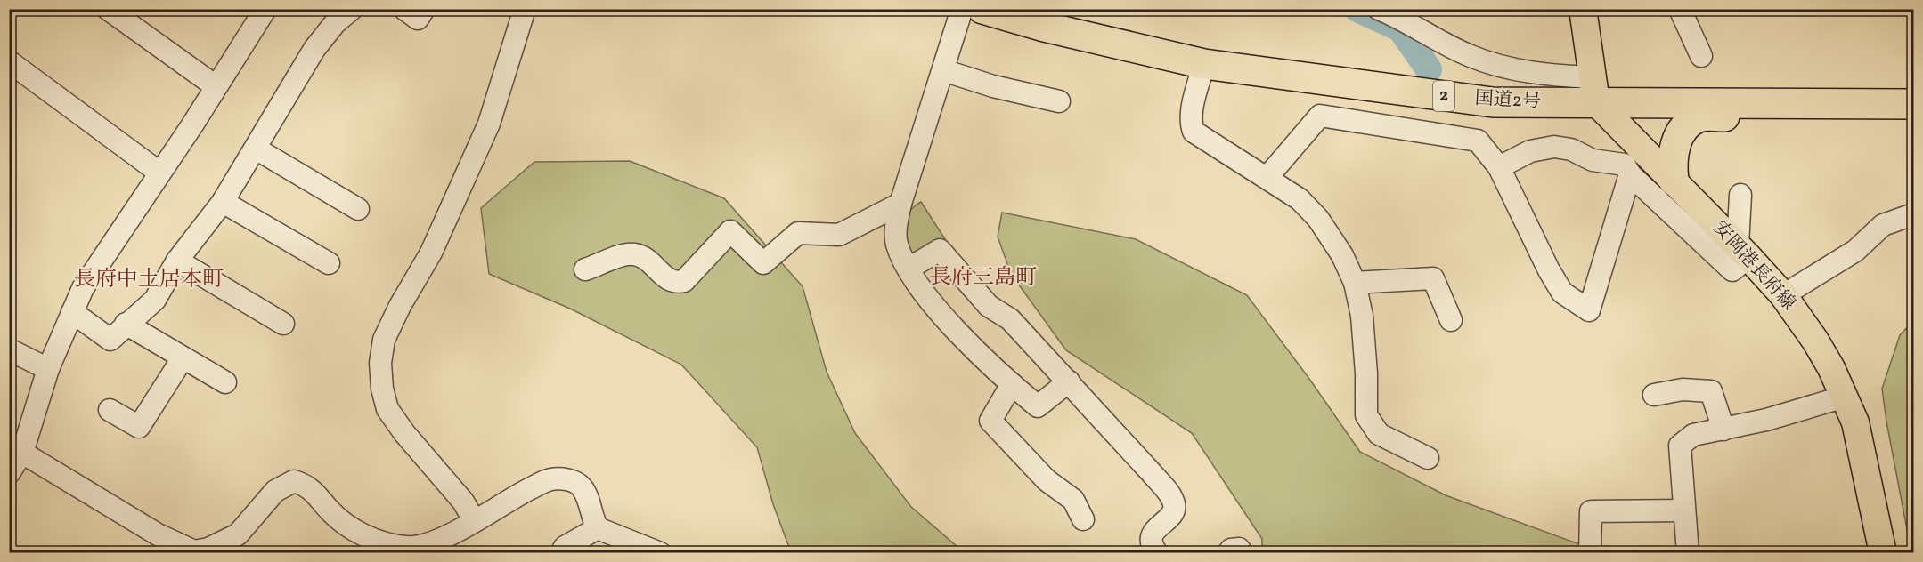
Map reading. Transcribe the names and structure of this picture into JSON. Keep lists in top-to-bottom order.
{
  "streets": {
    "highway": ["2", "国道2号"],
    "main road": ["安岡港長府線"]
  },
  "crossings": [
    ["国道2号", "安岡港長府線"]
  ],
  "districts": ["長府三島町", "長府中土居本町"]
}
